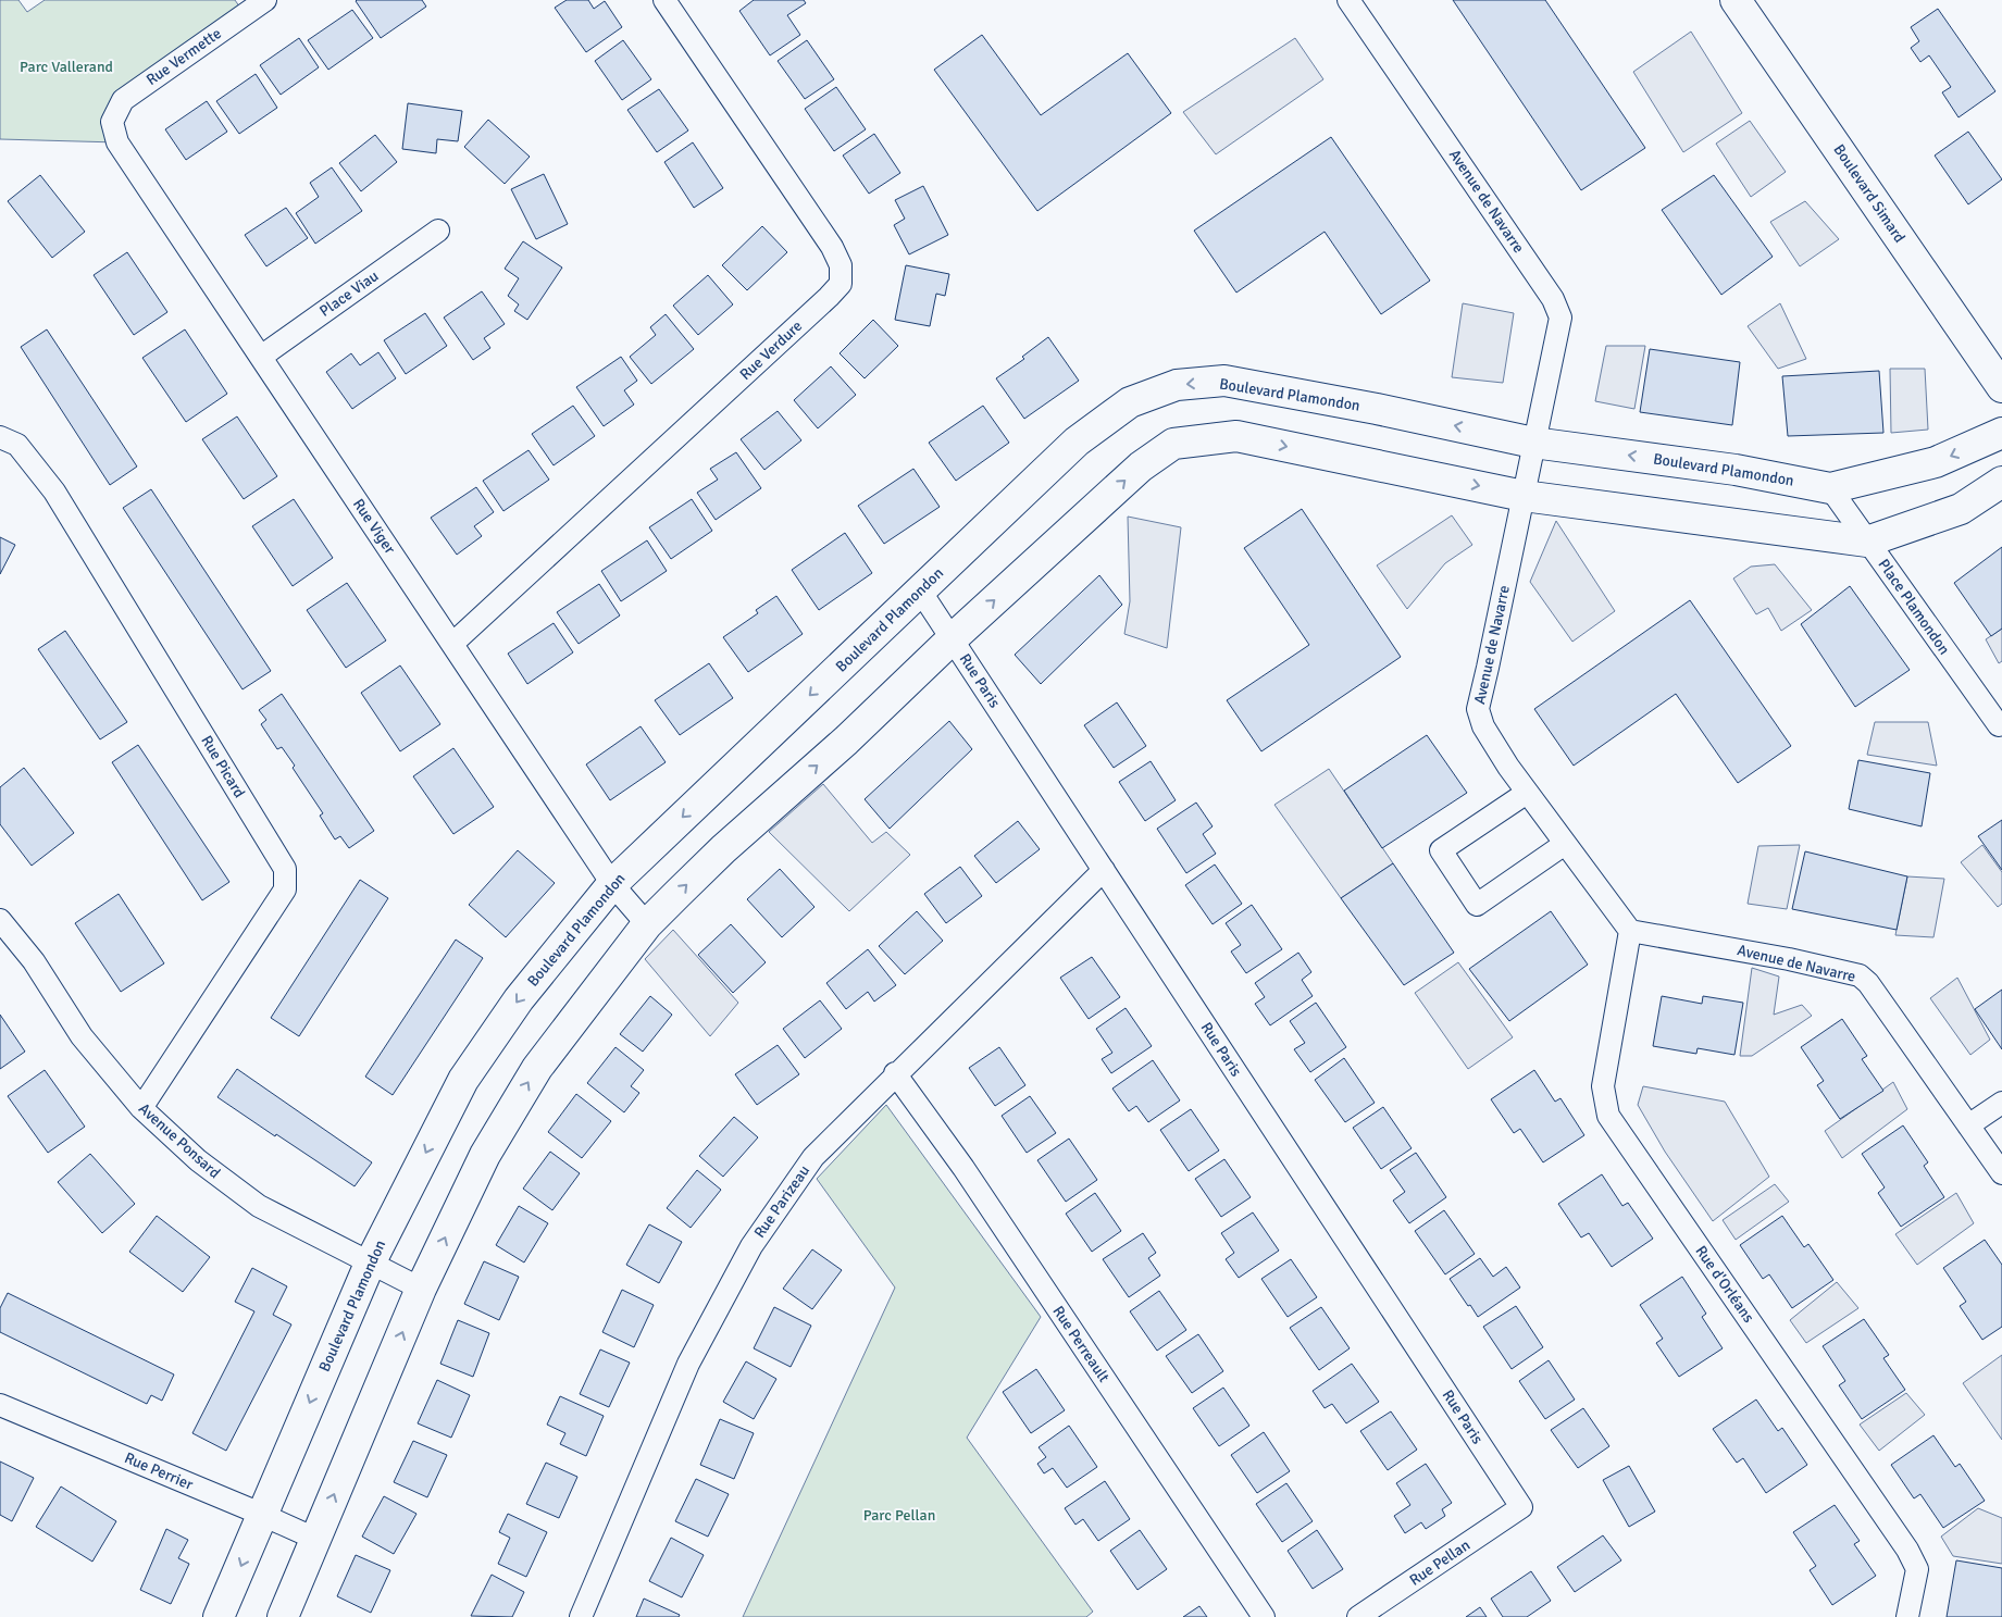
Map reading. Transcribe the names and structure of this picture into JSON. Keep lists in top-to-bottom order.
{
  "streets": {
    "street": [
      "Rue Vermette",
      "Boulevard Simard",
      "Avenue de Navarre",
      "Place Viau",
      "Rue Verdure",
      "Boulevard Plamondon",
      "Rue Viger",
      "Place Plamondon",
      "Rue Paris",
      "Rue Picard",
      "Avenue Ponsard",
      "Rue Parizeau",
      "Rue d'Orléans",
      "Rue Perreault",
      "Rue Perrier",
      "Rue Pellan"
    ]
  },
  "crossings": [
    ["Rue Vermette", "Rue Viger"],
    ["Avenue de Navarre", "Boulevard Plamondon"],
    ["Avenue de Navarre", "Rue d'Orléans"],
    ["Place Viau", "Rue Viger"],
    ["Rue Verdure", "Rue Viger"],
    ["Boulevard Plamondon", "Rue Viger"],
    ["Boulevard Plamondon", "Place Plamondon"],
    ["Boulevard Plamondon", "Rue Paris"],
    ["Boulevard Plamondon", "Avenue Ponsard"],
    ["Boulevard Plamondon", "Rue Perrier"],
    ["Rue Paris", "Rue Parizeau"],
    ["Rue Paris", "Rue Pellan"],
    ["Rue Picard", "Avenue Ponsard"],
    ["Rue Parizeau", "Rue Perreault"]
  ],
  "parks": ["Parc Vallerand", "Parc Pellan"]
}
